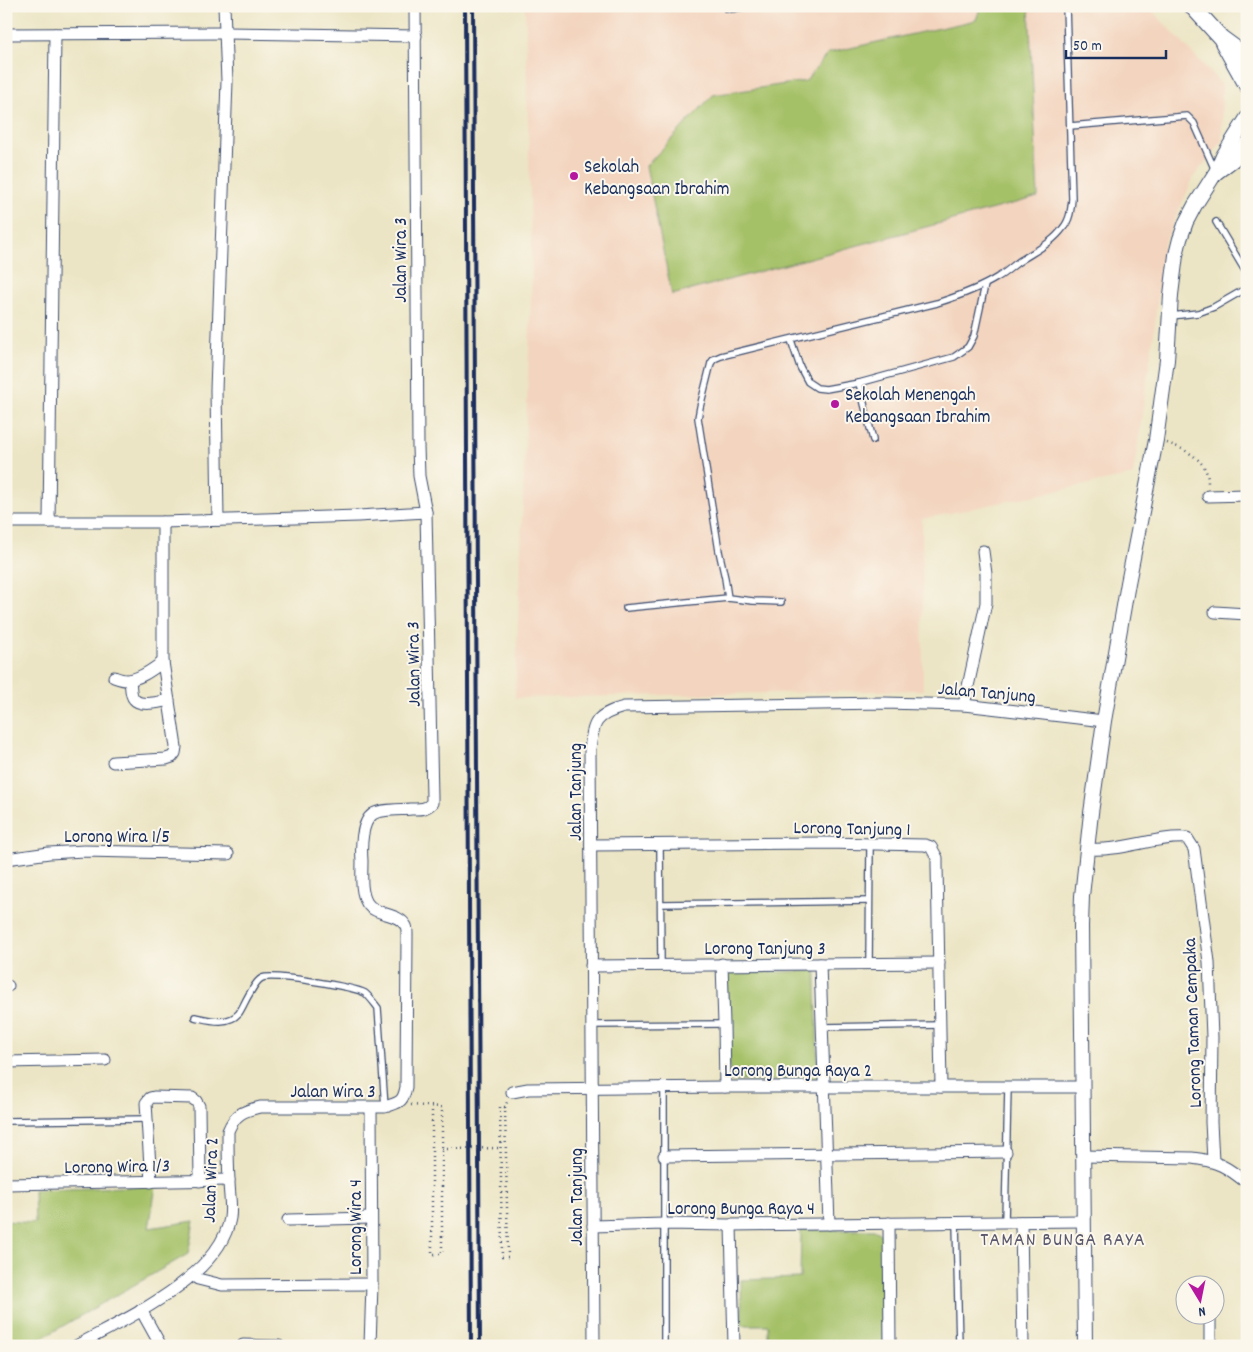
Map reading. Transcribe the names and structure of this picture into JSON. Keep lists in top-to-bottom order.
{
  "streets": {
    "street": [
      "Jalan Wira 3",
      "Jalan Tanjung",
      "Lorong Tanjung 1",
      "Lorong Wira 1/5",
      "Lorong Tanjung 3",
      "Lorong Taman Cempaka",
      "Lorong Bunga Raya 2",
      "Lorong Wira 1/3",
      "Jalan Wira 2",
      "Lorong Bunga Raya 4",
      "Lorong Wira 4"
    ]
  },
  "crossings": [
    ["Jalan Wira 3", "Jalan Wira 2"],
    ["Jalan Wira 3", "Lorong Wira 4"],
    ["Jalan Tanjung", "Lorong Tanjung 1"],
    ["Jalan Tanjung", "Lorong Tanjung 3"],
    ["Jalan Tanjung", "Lorong Bunga Raya 2"],
    ["Jalan Tanjung", "Lorong Bunga Raya 4"],
    ["Lorong Tanjung 1", "Lorong Tanjung 3"],
    ["Lorong Tanjung 1", "Lorong Bunga Raya 2"],
    ["Lorong Wira 1/3", "Jalan Wira 2"]
  ],
  "districts": ["TAMAN BUNGA RAYA"],
  "places": ["Sekolah Kebangsaan Ibrahim", "Sekolah Menengah Kebangsaan Ibrahim"],
  "scale_bar": "50 m",
  "north": "bottom"
}
